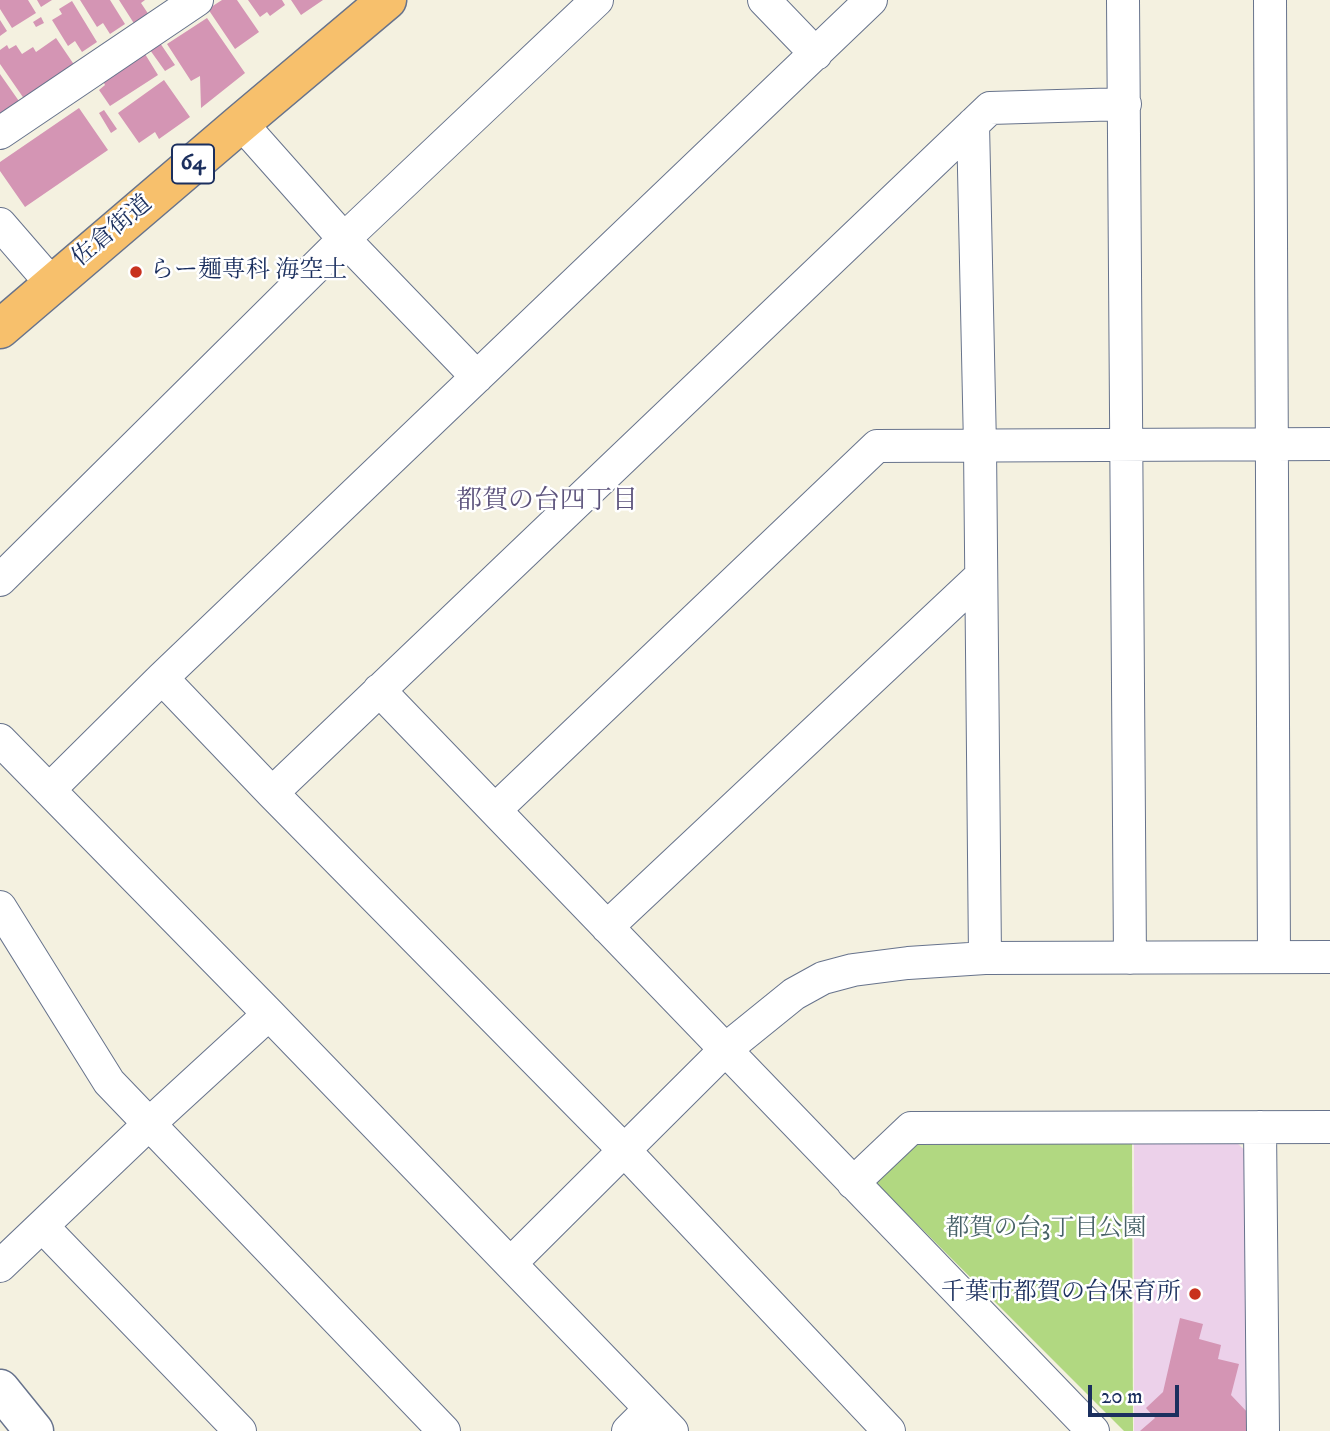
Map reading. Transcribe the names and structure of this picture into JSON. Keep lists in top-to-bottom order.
{
  "streets": {
    "main road": ["64", "佐倉街道"]
  },
  "districts": ["都賀の台四丁目"],
  "parks": ["都賀の台3丁目公園"],
  "places": ["らー麺専科 海空土", "千葉市都賀の台保育所"],
  "scale_bar": "20 m"
}
